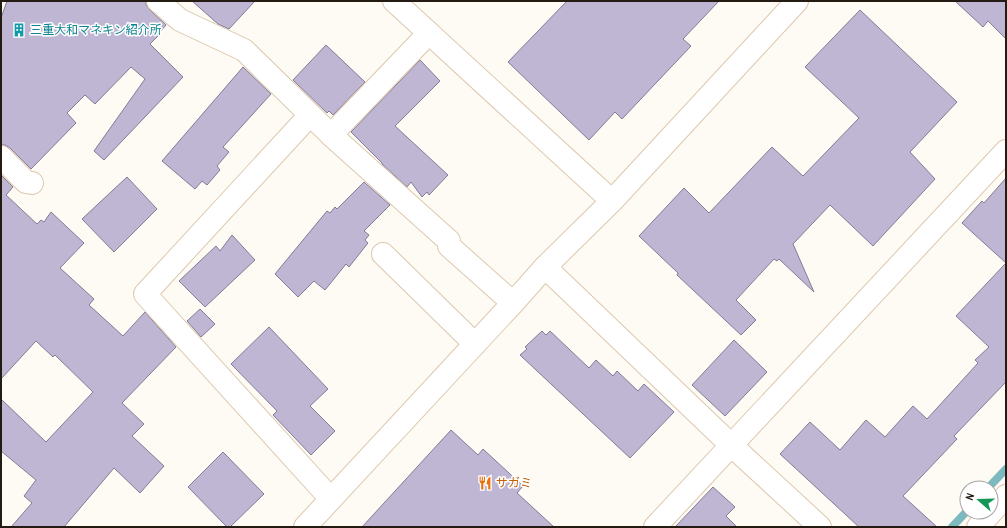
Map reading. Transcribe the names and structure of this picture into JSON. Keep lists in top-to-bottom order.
{
  "places": {
    "building": ["三重大和マネキン紹介所"],
    "restaurant": ["サガミ"]
  },
  "north": "left"
}
